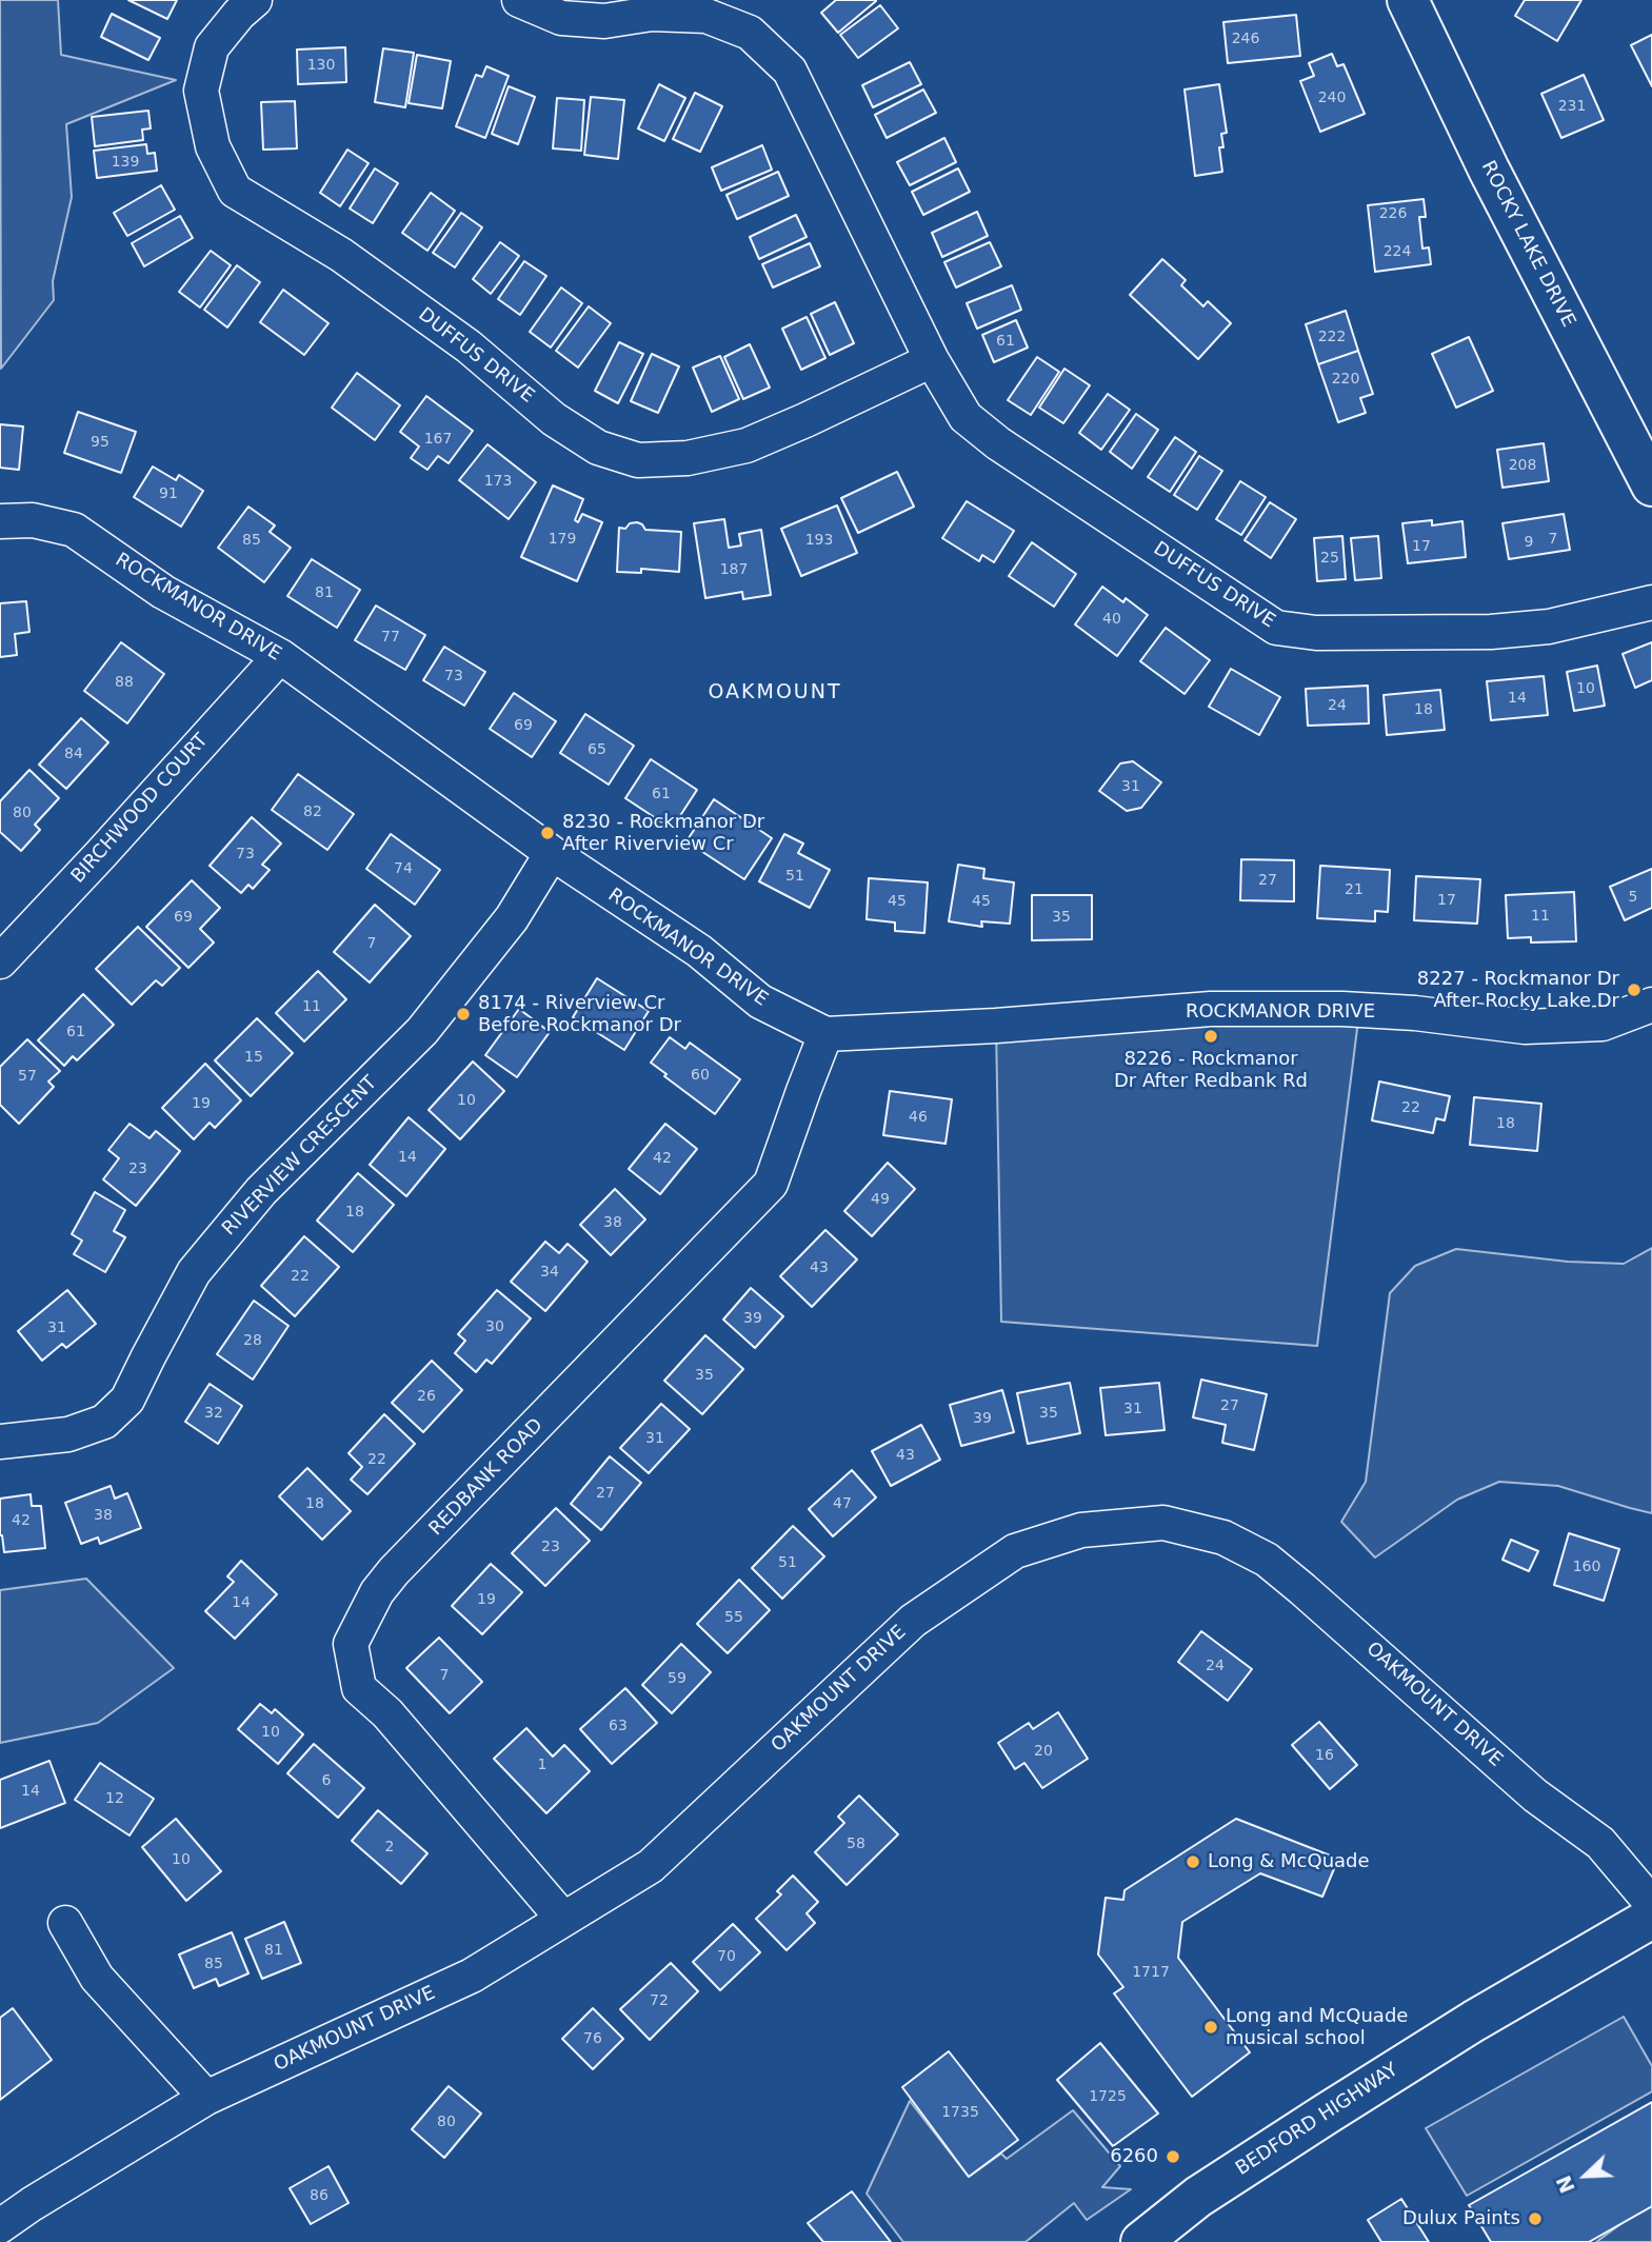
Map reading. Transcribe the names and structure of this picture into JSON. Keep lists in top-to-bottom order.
{
  "streets": {
    "main road": ["ROCKY LAKE DRIVE", "BEDFORD HIGHWAY"],
    "street": [
      "DUFFUS DRIVE",
      "ROCKMANOR DRIVE",
      "BIRCHWOOD COURT",
      "RIVERVIEW CRESCENT",
      "REDBANK ROAD",
      "OAKMOUNT DRIVE"
    ]
  },
  "crossings": [
    ["ROCKMANOR DRIVE", "BIRCHWOOD COURT"],
    ["ROCKMANOR DRIVE", "RIVERVIEW CRESCENT"],
    ["ROCKMANOR DRIVE", "REDBANK ROAD"],
    ["REDBANK ROAD", "OAKMOUNT DRIVE"]
  ],
  "districts": ["OAKMOUNT"],
  "places": [
    "8230 - Rockmanor Dr After Riverview Cr",
    "8227 - Rockmanor Dr After Rocky Lake Dr",
    "8174 - Riverview Cr Before Rockmanor Dr",
    "8226 - Rockmanor Dr After Redbank Rd",
    "Long & McQuade",
    "Long and McQuade musical school",
    "6260",
    "Dulux Paints"
  ],
  "house_numbers": [
    "246",
    "130",
    "240",
    "231",
    "139",
    "226",
    "224",
    "222",
    "61",
    "220",
    "167",
    "95",
    "208",
    "173",
    "91",
    "179",
    "7",
    "85",
    "193",
    "9",
    "17",
    "25",
    "187",
    "81",
    "40",
    "77",
    "73",
    "88",
    "10",
    "14",
    "24",
    "18",
    "69",
    "65",
    "84",
    "31",
    "61",
    "82",
    "80",
    "73",
    "74",
    "51",
    "27",
    "21",
    "5",
    "17",
    "45",
    "45",
    "11",
    "69",
    "35",
    "7",
    "11",
    "61",
    "15",
    "60",
    "57",
    "10",
    "19",
    "22",
    "46",
    "18",
    "14",
    "42",
    "23",
    "49",
    "18",
    "38",
    "43",
    "34",
    "22",
    "39",
    "30",
    "31",
    "28",
    "35",
    "26",
    "27",
    "31",
    "32",
    "35",
    "39",
    "31",
    "43",
    "22",
    "27",
    "18",
    "47",
    "38",
    "42",
    "23",
    "51",
    "160",
    "19",
    "14",
    "55",
    "24",
    "7",
    "59",
    "63",
    "10",
    "20",
    "16",
    "1",
    "6",
    "14",
    "12",
    "58",
    "2",
    "10",
    "81",
    "70",
    "85",
    "1717",
    "72",
    "76",
    "1725",
    "1735",
    "80",
    "86"
  ],
  "north": "bottom left"
}
